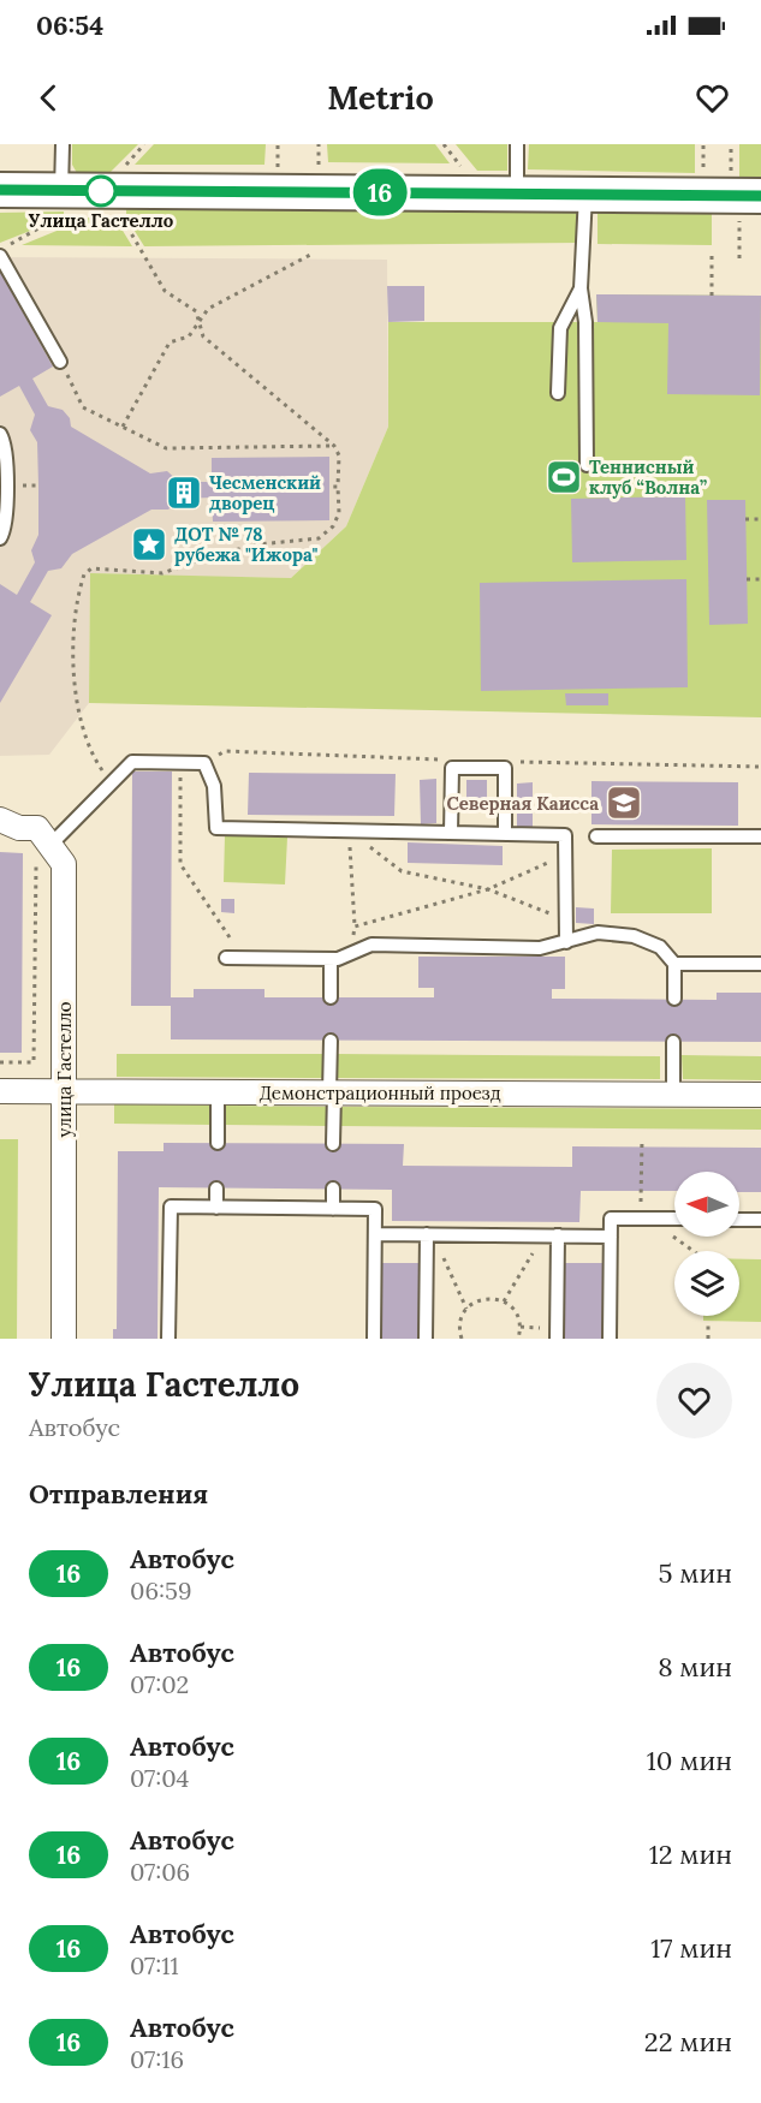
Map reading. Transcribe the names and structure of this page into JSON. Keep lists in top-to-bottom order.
{
  "streets": {
    "street": ["улица Гастелло", "Демонстрационный проезд"]
  },
  "crossings": [
    ["улица Гастелло", "Демонстрационный проезд"]
  ],
  "places": {
    "other": ["Улица Гастелло"],
    "sports": ["Теннисный клуб “Волна”"],
    "building": ["Чесменский дворец"],
    "place": ["ДОТ № 78 рубежа \"Ижора\""],
    "school or university": ["Северная Каисса"]
  },
  "lines": ["bus line 16"],
  "north": "left",
  "page": {
    "status": "06:54",
    "header": "Metrio",
    "on_map": "16",
    "heading": [
      ["Улица Гастелло", "Автобус"],
      "Отправления"
    ],
    "list": [
      {
        "mark": "16",
        "name": "Автобус",
        "note": "06:59",
        "value": "5 мин"
      },
      {
        "mark": "16",
        "name": "Автобус",
        "note": "07:02",
        "value": "8 мин"
      },
      {
        "mark": "16",
        "name": "Автобус",
        "note": "07:04",
        "value": "10 мин"
      },
      {
        "mark": "16",
        "name": "Автобус",
        "note": "07:06",
        "value": "12 мин"
      },
      {
        "mark": "16",
        "name": "Автобус",
        "note": "07:11",
        "value": "17 мин"
      },
      {
        "mark": "16",
        "name": "Автобус",
        "note": "07:16",
        "value": "22 мин"
      }
    ]
  }
}
